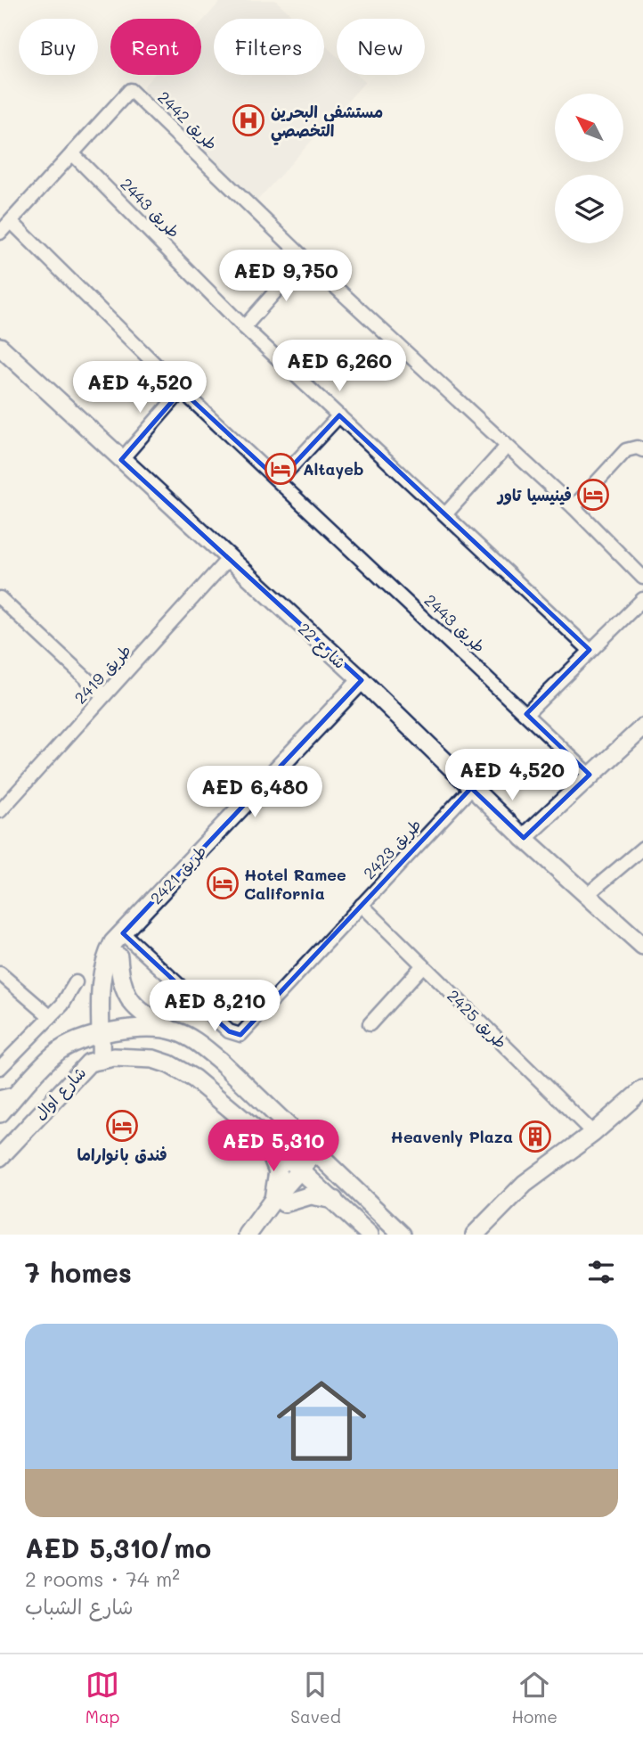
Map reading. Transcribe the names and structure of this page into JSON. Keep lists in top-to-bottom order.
{
  "streets": {
    "street": [
      "طريق 2442",
      "طريق 2443",
      "شارع 22",
      "طريق 2419",
      "طريق 2423",
      "طريق 2421",
      "طريق 2425",
      "شارع اوال"
    ]
  },
  "crossings": [
    ["طريق 2442", "طريق 2443"],
    ["شارع 22", "طريق 2419"],
    ["شارع 22", "طريق 2423"],
    ["شارع 22", "طريق 2421"],
    ["طريق 2423", "طريق 2421"],
    ["طريق 2423", "طريق 2425"],
    ["طريق 2421", "شارع اوال"]
  ],
  "places": {
    "hospital": ["مستشفى البحرين التخصصي"],
    "hotel": [
      "Altayeb",
      "فينيسيا تاور",
      "Hotel Ramee California",
      "فندق بانواراما"
    ],
    "building": ["Heavenly Plaza"]
  },
  "north": "top left",
  "page": {
    "chip": [
      "Buy",
      "Rent",
      "Filters",
      "New"
    ],
    "price": [
      "AED 9,750",
      "AED 6,260",
      "AED 4,520",
      "AED 4,520",
      "AED 6,480",
      "AED 8,210",
      "AED 5,310"
    ],
    "heading": "7 homes",
    "list": [
      {
        "name": "AED 5,310/mo",
        "note": "2 rooms · 74 m² · شارع الشباب"
      }
    ],
    "tabs": ["Map", "Saved", "Home"]
  }
}
